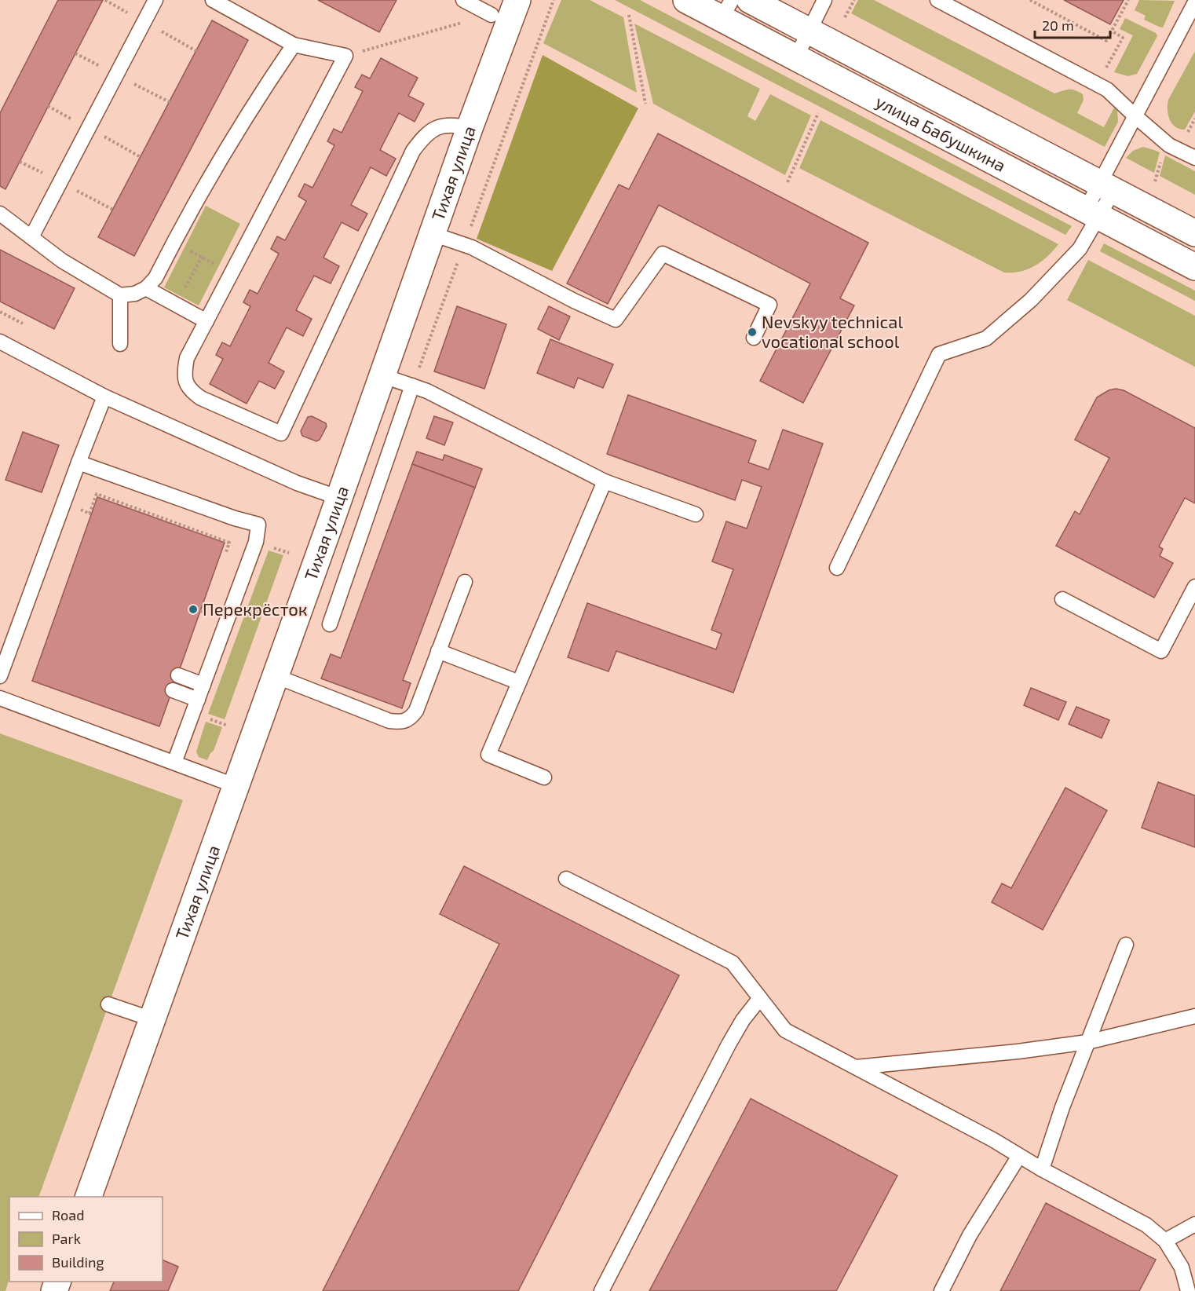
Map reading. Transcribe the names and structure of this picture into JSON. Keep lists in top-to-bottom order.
{
  "streets": {
    "street": ["улица Бабушкина", "Тихая улица"]
  },
  "places": ["Nevskyy technical vocational school", "Перекрёсток"],
  "legend": ["Road", "Park", "Building"],
  "scale_bar": "20 m"
}
